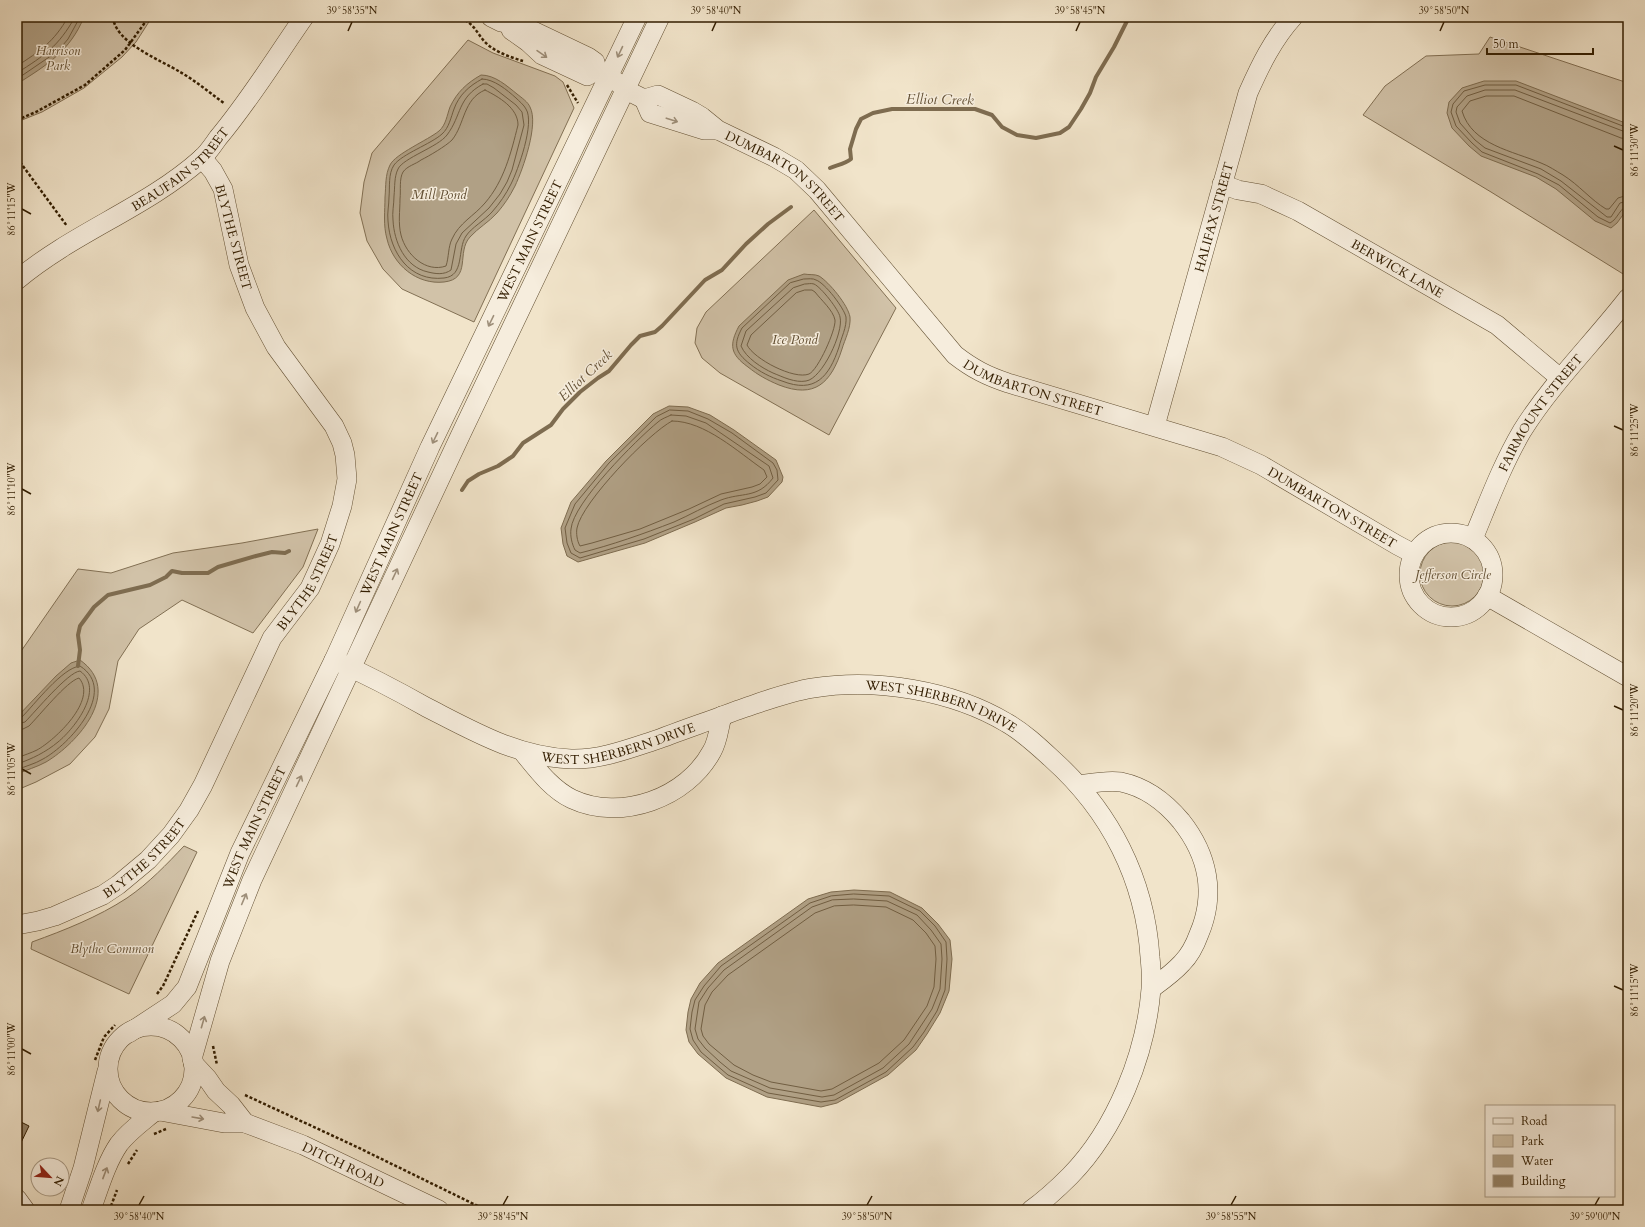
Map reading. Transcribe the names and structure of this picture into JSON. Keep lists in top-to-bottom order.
{
  "streets": {
    "street": [
      "BEAUFAIN STREET",
      "DUMBARTON STREET",
      "HALIFAX STREET",
      "BLYTHE STREET",
      "WEST MAIN STREET",
      "BERWICK LANE",
      "FAIRMOUNT STREET",
      "WEST SHERBERN DRIVE",
      "DITCH ROAD"
    ]
  },
  "crossings": [
    ["BEAUFAIN STREET", "BLYTHE STREET"],
    ["DUMBARTON STREET", "HALIFAX STREET"],
    ["DUMBARTON STREET", "WEST MAIN STREET"],
    ["DUMBARTON STREET", "FAIRMOUNT STREET"],
    ["HALIFAX STREET", "BERWICK LANE"],
    ["WEST MAIN STREET", "WEST SHERBERN DRIVE"],
    ["WEST MAIN STREET", "DITCH ROAD"],
    ["BERWICK LANE", "FAIRMOUNT STREET"]
  ],
  "water": ["Elliot Creek", "Mill Pond", "Ice Pond"],
  "parks": ["Harrison Park", "Jefferson Circle", "Blythe Common"],
  "legend": [
    "Road",
    "Park",
    "Water",
    "Building"
  ],
  "scale_bar": "50 m",
  "north": "bottom right",
  "coordinates": [
    "39°58'35\"N",
    "39°58'40\"N",
    "39°58'45\"N",
    "39°58'50\"N",
    "86°11'30\"W",
    "86°11'15\"W",
    "86°11'25\"W",
    "86°11'10\"W",
    "86°11'20\"W",
    "86°11'05\"W",
    "86°11'00\"W",
    "39°58'55\"N",
    "39°59'00\"N"
  ]
}
